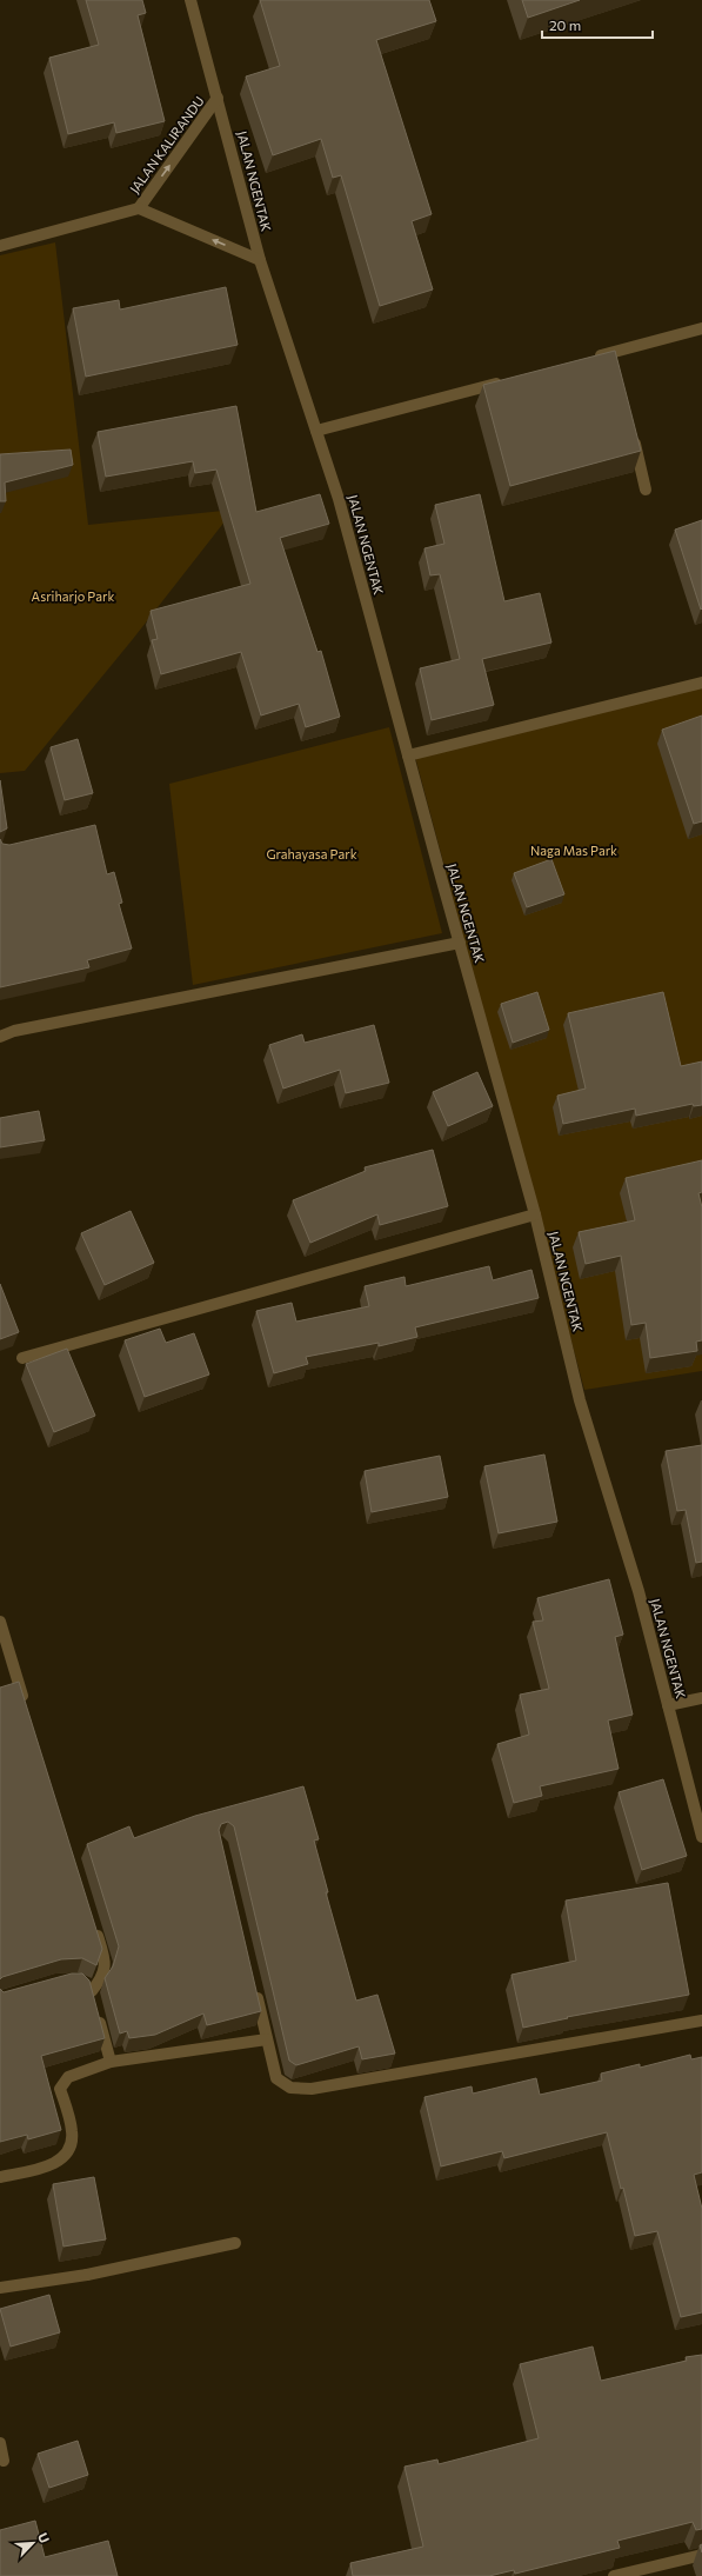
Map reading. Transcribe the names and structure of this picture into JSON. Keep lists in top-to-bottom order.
{
  "streets": {
    "street": ["JALAN KALIRANDU", "JALAN NGENTAK"]
  },
  "crossings": [
    ["JALAN KALIRANDU", "JALAN NGENTAK"]
  ],
  "parks": ["Asriharjo Park", "Naga Mas Park", "Grahayasa Park"],
  "scale_bar": "20 m",
  "north": "top right"
}
